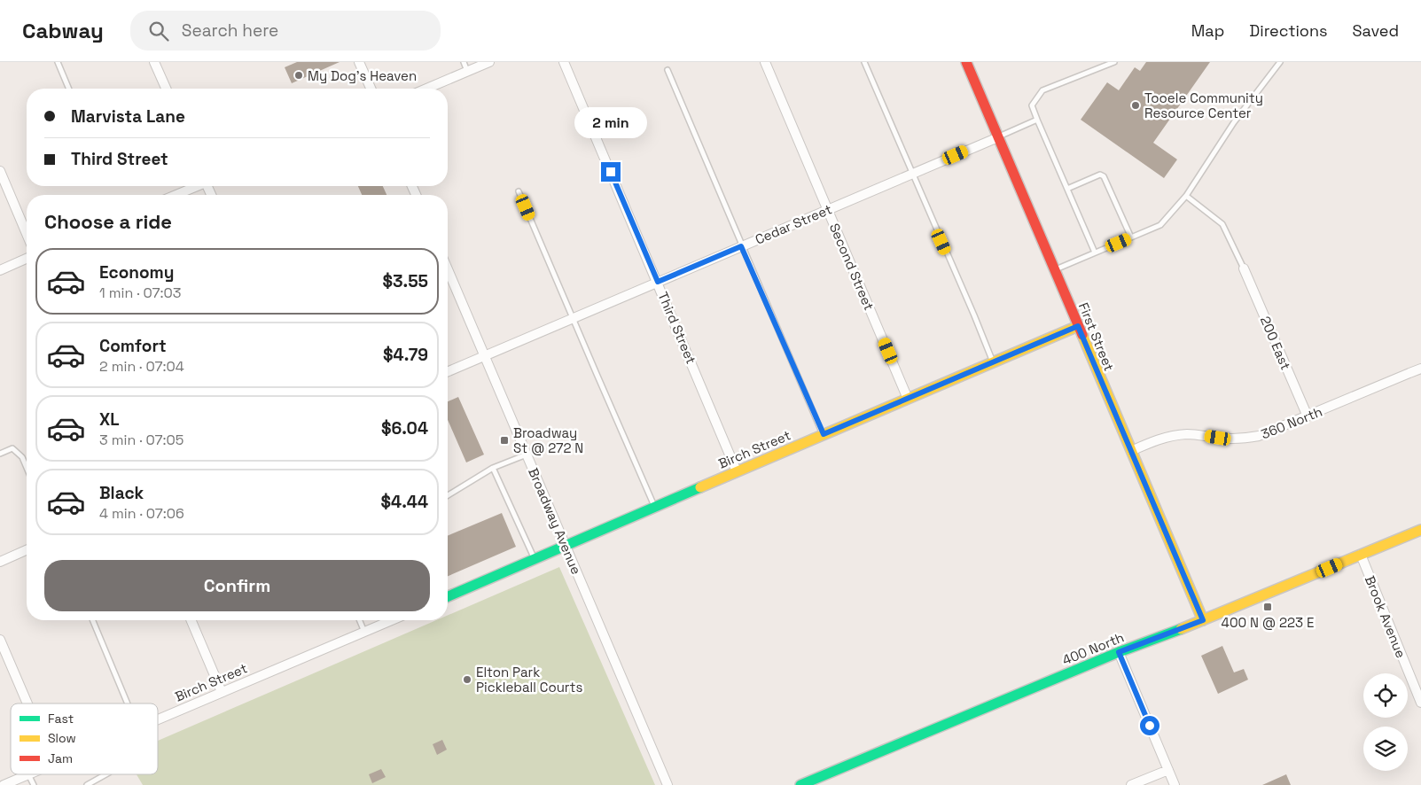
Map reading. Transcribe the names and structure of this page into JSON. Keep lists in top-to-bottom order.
{
  "streets": {
    "street": [
      "Cedar Street",
      "Second Street",
      "Third Street",
      "First Street",
      "200 East",
      "360 North",
      "Birch Street",
      "Broadway Avenue",
      "Brook Avenue",
      "400 North"
    ]
  },
  "crossings": [
    ["Cedar Street", "Second Street"],
    ["Cedar Street", "Third Street"],
    ["Cedar Street", "First Street"],
    ["Cedar Street", "Broadway Avenue"],
    ["Second Street", "Birch Street"],
    ["Third Street", "Birch Street"],
    ["First Street", "360 North"],
    ["First Street", "Birch Street"],
    ["First Street", "400 North"],
    ["200 East", "360 North"],
    ["Birch Street", "Broadway Avenue"],
    ["Brook Avenue", "400 North"]
  ],
  "places": {
    "other": ["My Dog's Heaven", "Tooele Community Resource Center", "Elton Park Pickleball Courts"],
    "transit": ["Broadway St @ 272 N", "400 N @ 223 E"]
  },
  "legend": ["Fast", "Slow", "Jam"],
  "page": {
    "header": "Cabway",
    "search": "Search here",
    "nav": ["Map", "Directions", "Saved"],
    "banner": ["Marvista Lane", "Third Street"],
    "bubble": "2 min",
    "heading": "Choose a ride",
    "list": [
      {
        "name": "Economy",
        "note": "1 min · 07:03",
        "value": "$3.55"
      },
      {
        "name": "Comfort",
        "note": "2 min · 07:04",
        "value": "$4.79"
      },
      {
        "name": "XL",
        "note": "3 min · 07:05",
        "value": "$6.04"
      },
      {
        "name": "Black",
        "note": "4 min · 07:06",
        "value": "$4.44"
      }
    ],
    "buttons": "Confirm"
  }
}
